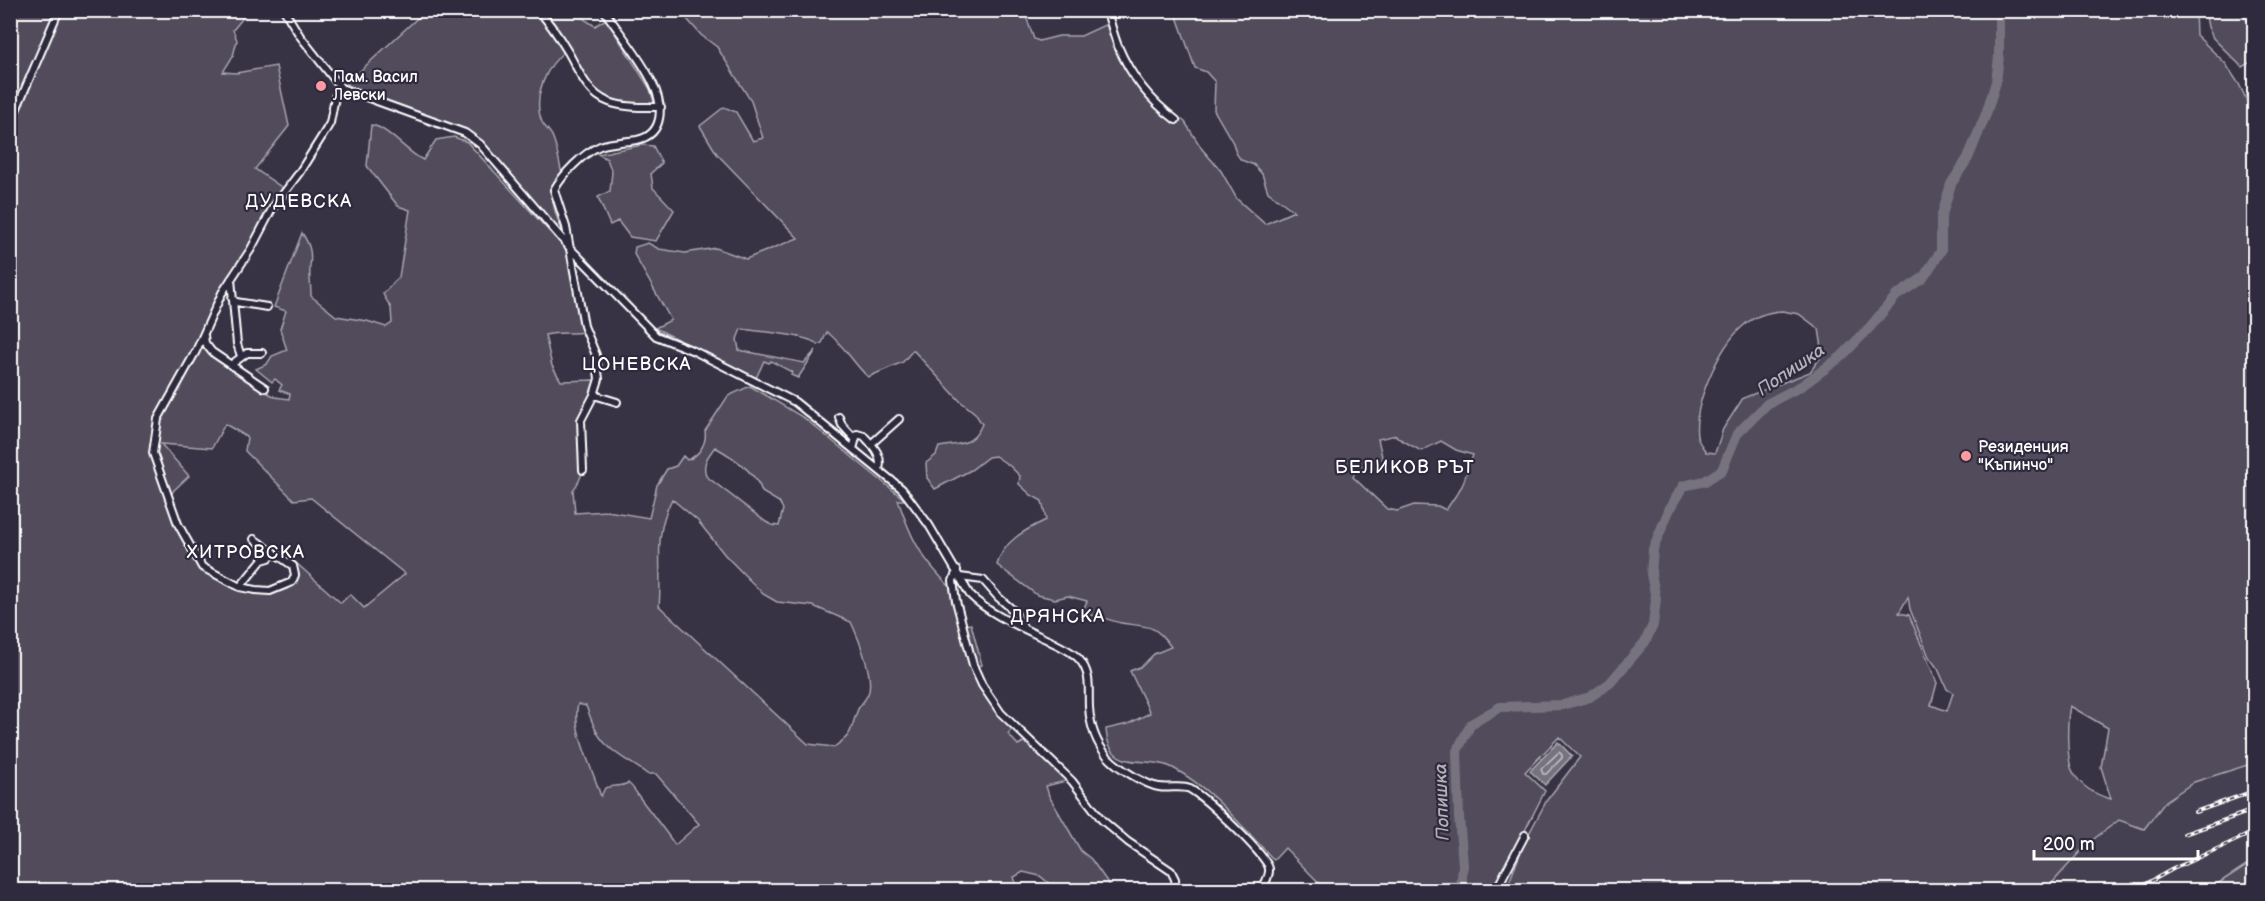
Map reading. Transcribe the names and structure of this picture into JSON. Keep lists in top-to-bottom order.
{
  "districts": [
    "ДУДЕВСКА",
    "ЦОНЕВСКА",
    "БЕЛИКОВ РЪТ",
    "ХИТРОВСКА",
    "ДРЯНСКА"
  ],
  "water": ["Попишка"],
  "places": ["Пам. Васил Левски", "Резиденция \"Къпинчо\""],
  "scale_bar": "200 m"
}
